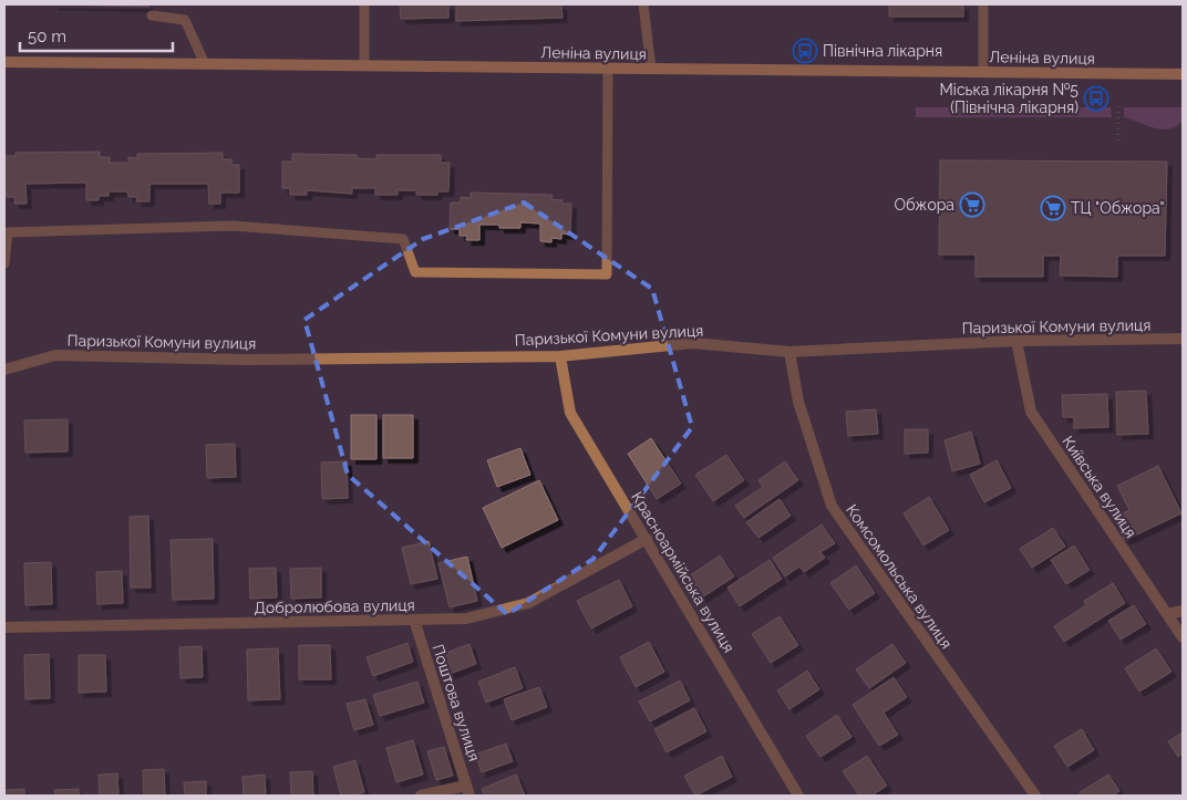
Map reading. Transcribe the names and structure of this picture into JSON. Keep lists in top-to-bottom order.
{
  "streets": {
    "main road": ["Леніна вулиця"],
    "street": [
      "Паризької Комуни вулиця",
      "Київська вулиця",
      "Красноармійська вулиця",
      "Комсомольська вулиця",
      "Добролюбова вулиця",
      "Поштова вулиця"
    ]
  },
  "crossings": [
    ["Паризької Комуни вулиця", "Київська вулиця"],
    ["Паризької Комуни вулиця", "Красноармійська вулиця"],
    ["Паризької Комуни вулиця", "Комсомольська вулиця"],
    ["Красноармійська вулиця", "Добролюбова вулиця"],
    ["Добролюбова вулиця", "Поштова вулиця"]
  ],
  "places": {
    "bus stop": ["Північна лікарня", "Міська лікарня №5 (Північна лікарня)"],
    "supermarket": ["Обжора", "ТЦ \"Обжора\""]
  },
  "scale_bar": "50 m"
}
